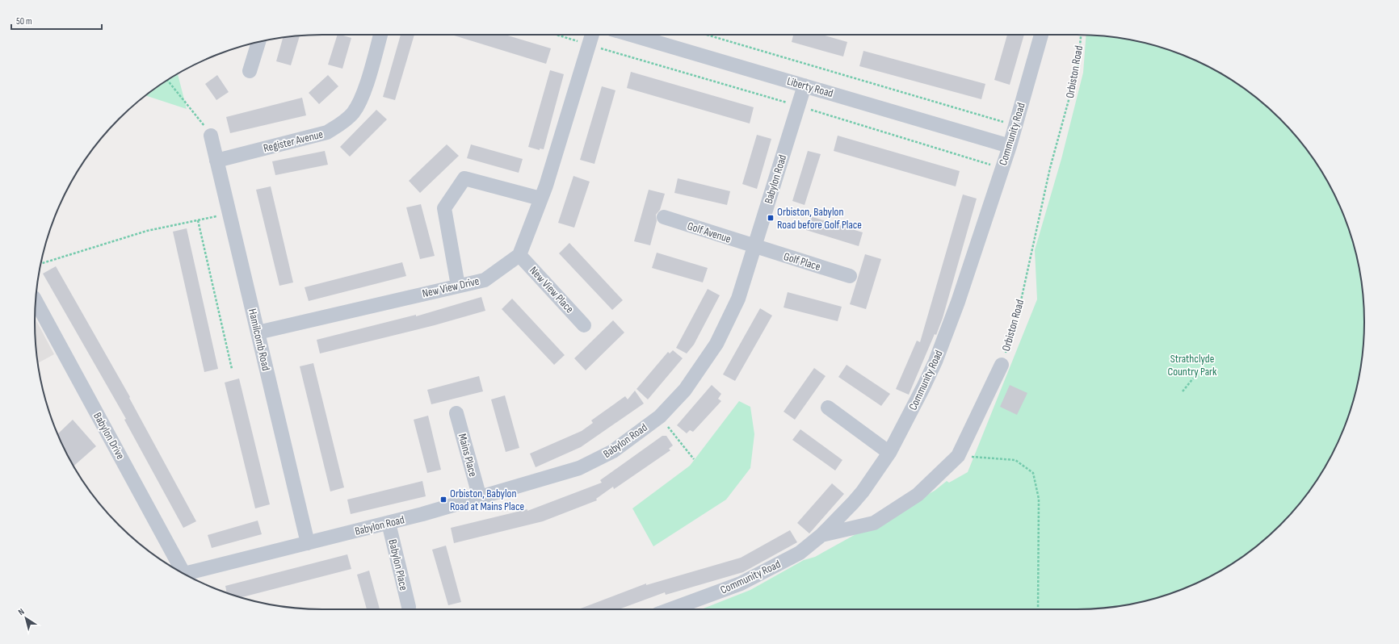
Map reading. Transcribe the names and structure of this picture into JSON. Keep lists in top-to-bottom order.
{
  "streets": {
    "street": [
      "Orbiston Road",
      "Liberty Road",
      "Community Road",
      "Register Avenue",
      "Babylon Road",
      "Golf Avenue",
      "Golf Place",
      "New View Drive",
      "New View Place",
      "Hamilcomb Road",
      "Babylon Drive",
      "Mains Place",
      "Babylon Place"
    ]
  },
  "crossings": [
    ["Orbiston Road", "Community Road"],
    ["Liberty Road", "Community Road"],
    ["Liberty Road", "Babylon Road"],
    ["Register Avenue", "Hamilcomb Road"],
    ["Babylon Road", "Golf Avenue"],
    ["Babylon Road", "Golf Place"],
    ["Babylon Road", "Hamilcomb Road"],
    ["Babylon Road", "Mains Place"],
    ["Babylon Road", "Babylon Place"],
    ["Golf Avenue", "Golf Place"],
    ["New View Drive", "New View Place"],
    ["New View Drive", "Hamilcomb Road"]
  ],
  "parks": ["Strathclyde Country Park"],
  "places": {
    "transit": ["Orbiston, Babylon Road before Golf Place", "Orbiston, Babylon Road at Mains Place"]
  },
  "scale_bar": "50 m",
  "north": "top left"
}
